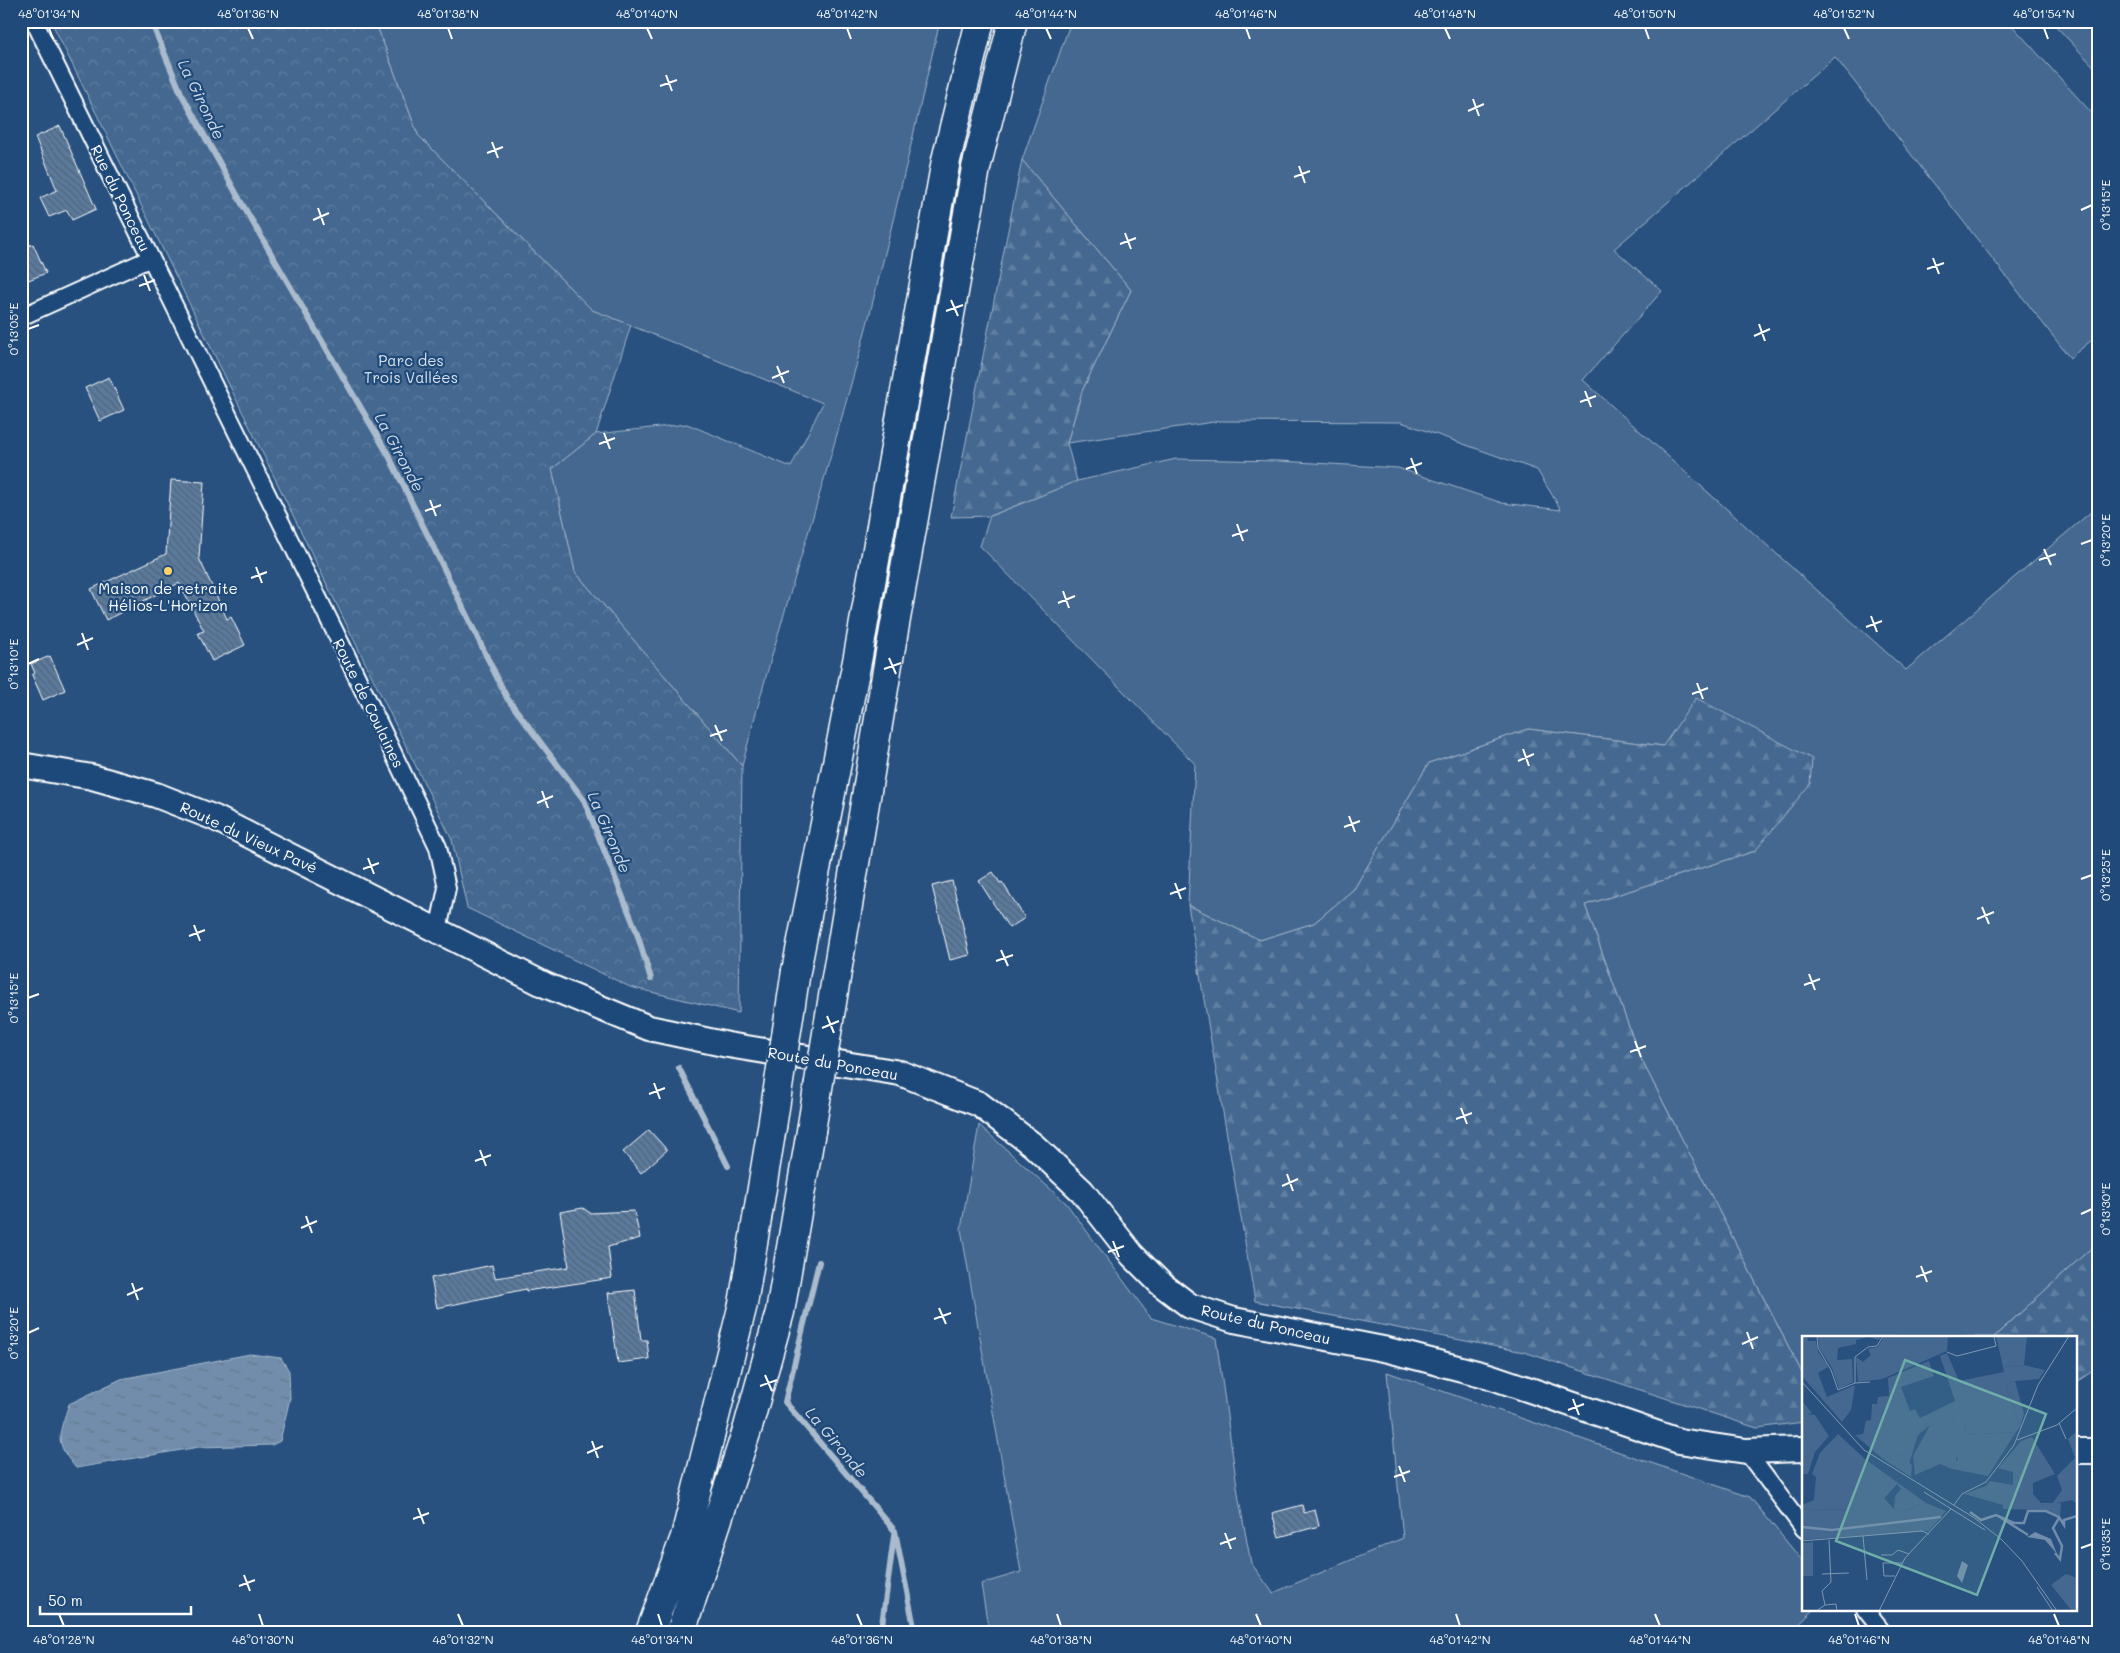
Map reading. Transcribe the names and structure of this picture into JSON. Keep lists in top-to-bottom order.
{
  "streets": {
    "street": [
      "Rue du Ponceau",
      "Route de Coulaines",
      "Route du Vieux Pavé",
      "Route du Ponceau"
    ]
  },
  "crossings": [
    ["Rue du Ponceau", "Route de Coulaines"],
    ["Route de Coulaines", "Route du Vieux Pavé"],
    ["Route de Coulaines", "Route du Ponceau"],
    ["Route du Vieux Pavé", "Route du Ponceau"]
  ],
  "water": ["La Gironde"],
  "parks": ["Parc des Trois Vallées"],
  "places": ["Maison de retraite Hélios-L'Horizon"],
  "scale_bar": "50 m",
  "coordinates": [
    "48°01'34\"N",
    "48°01'36\"N",
    "48°01'38\"N",
    "48°01'40\"N",
    "48°01'42\"N",
    "48°01'44\"N",
    "48°01'46\"N",
    "48°01'48\"N",
    "48°01'50\"N",
    "48°01'52\"N",
    "48°01'54\"N",
    "0°13'15\"E",
    "0°13'05\"E",
    "0°13'20\"E",
    "0°13'10\"E",
    "0°13'25\"E",
    "0°13'30\"E",
    "0°13'35\"E",
    "48°01'28\"N",
    "48°01'30\"N",
    "48°01'32\"N"
  ]
}
